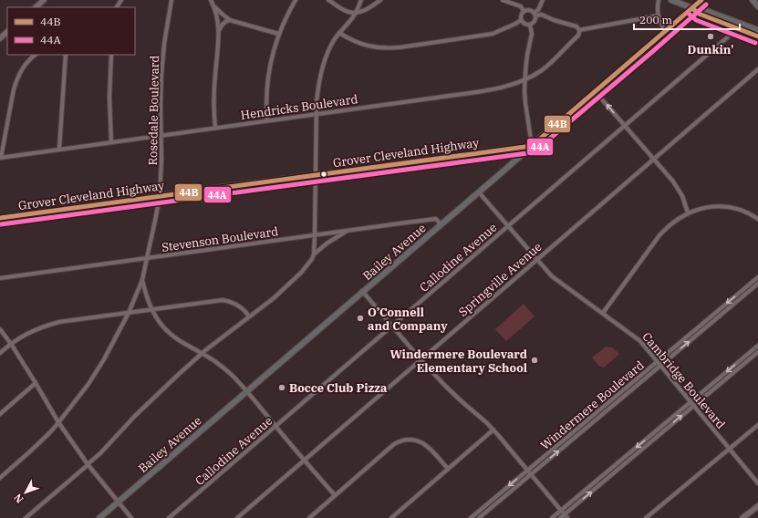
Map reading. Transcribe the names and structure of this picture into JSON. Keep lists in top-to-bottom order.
{
  "streets": {
    "main road": ["Grover Cleveland Highway", "Bailey Avenue"],
    "street": [
      "Hendricks Boulevard",
      "Rosedale Boulevard",
      "Stevenson Boulevard",
      "Callodine Avenue",
      "Springville Avenue",
      "Cambridge Boulevard",
      "Windermere Boulevard"
    ]
  },
  "crossings": [
    ["Hendricks Boulevard", "Rosedale Boulevard"],
    ["Rosedale Boulevard", "Grover Cleveland Highway"],
    ["Rosedale Boulevard", "Stevenson Boulevard"],
    ["Grover Cleveland Highway", "Bailey Avenue"],
    ["Stevenson Boulevard", "Bailey Avenue"],
    ["Bailey Avenue", "Cambridge Boulevard"],
    ["Callodine Avenue", "Cambridge Boulevard"],
    ["Springville Avenue", "Cambridge Boulevard"],
    ["Cambridge Boulevard", "Windermere Boulevard"]
  ],
  "places": [
    "Dunkin'",
    "O’Connell and Company",
    "Windermere Boulevard Elementary School",
    "Bocce Club Pizza"
  ],
  "lines": ["transit line 44B", "transit line 44A"],
  "legend": ["44B", "44A"],
  "scale_bar": "200 m",
  "north": "bottom left"
}
